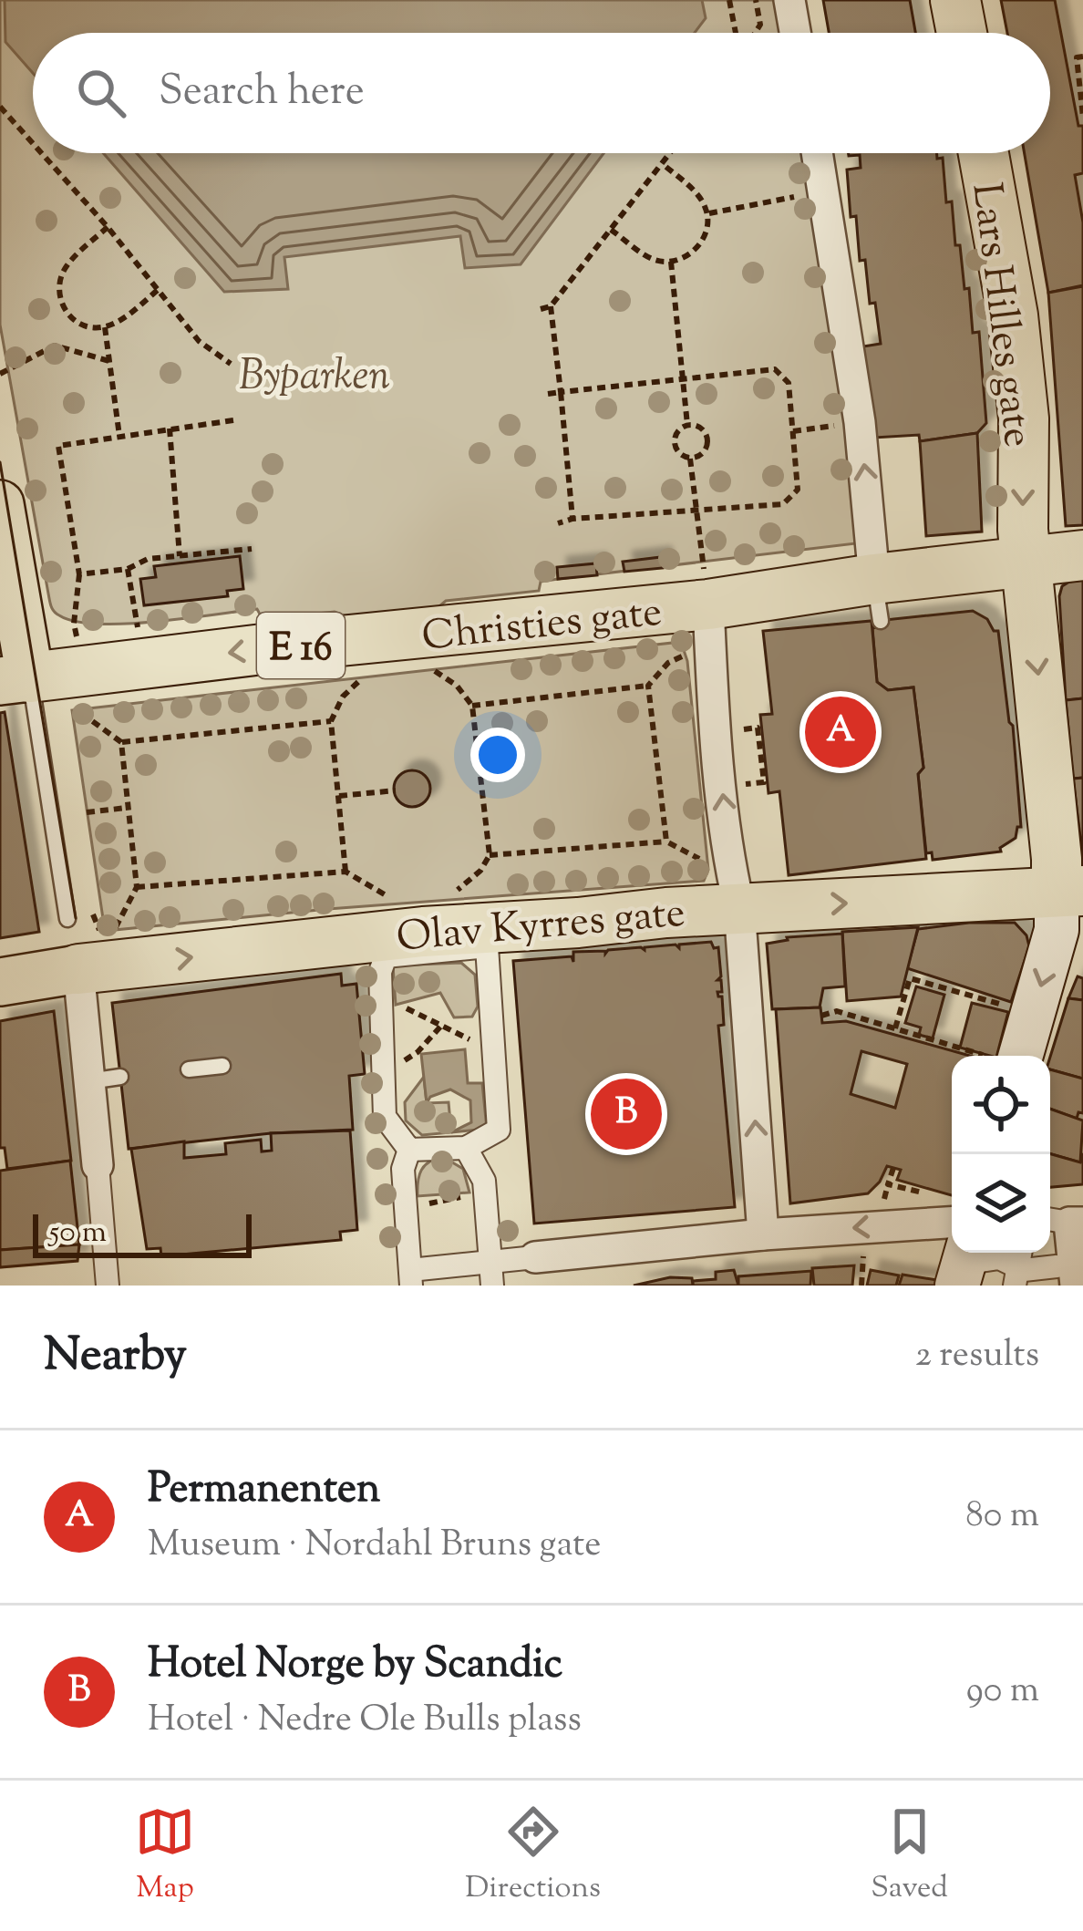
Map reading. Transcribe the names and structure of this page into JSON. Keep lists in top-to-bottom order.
{
  "streets": {
    "highway": [
      "Lars Hilles gate",
      "Christies gate",
      "E 16",
      "Olav Kyrres gate"
    ]
  },
  "crossings": [
    ["Lars Hilles gate", "Christies gate"],
    ["Lars Hilles gate", "Olav Kyrres gate"]
  ],
  "one_way": ["Lars Hilles gate", "Christies gate", "Olav Kyrres gate"],
  "parks": ["Byparken"],
  "scale_bar": "50 m",
  "page": {
    "search": "Search here",
    "pins": ["A", "B"],
    "scale": "50 m",
    "heading": ["Nearby", "2 results"],
    "list": [
      {
        "mark": "A",
        "name": "Permanenten",
        "note": "Museum · Nordahl Bruns gate",
        "value": "80 m"
      },
      {
        "mark": "B",
        "name": "Hotel Norge by Scandic",
        "note": "Hotel · Nedre Ole Bulls plass",
        "value": "90 m"
      }
    ],
    "nav": ["Map", "Directions", "Saved"]
  }
}
